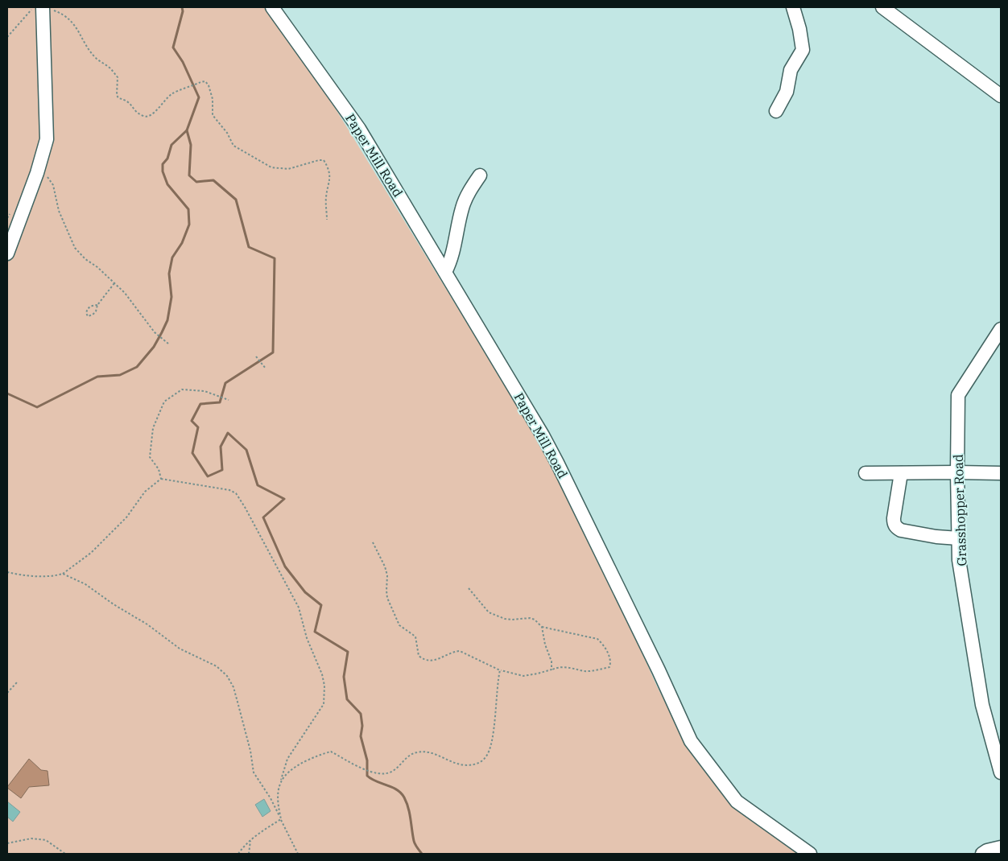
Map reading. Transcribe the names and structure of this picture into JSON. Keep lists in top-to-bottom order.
{
  "streets": {
    "street": ["Paper Mill Road", "Grasshopper Road"]
  }
}
